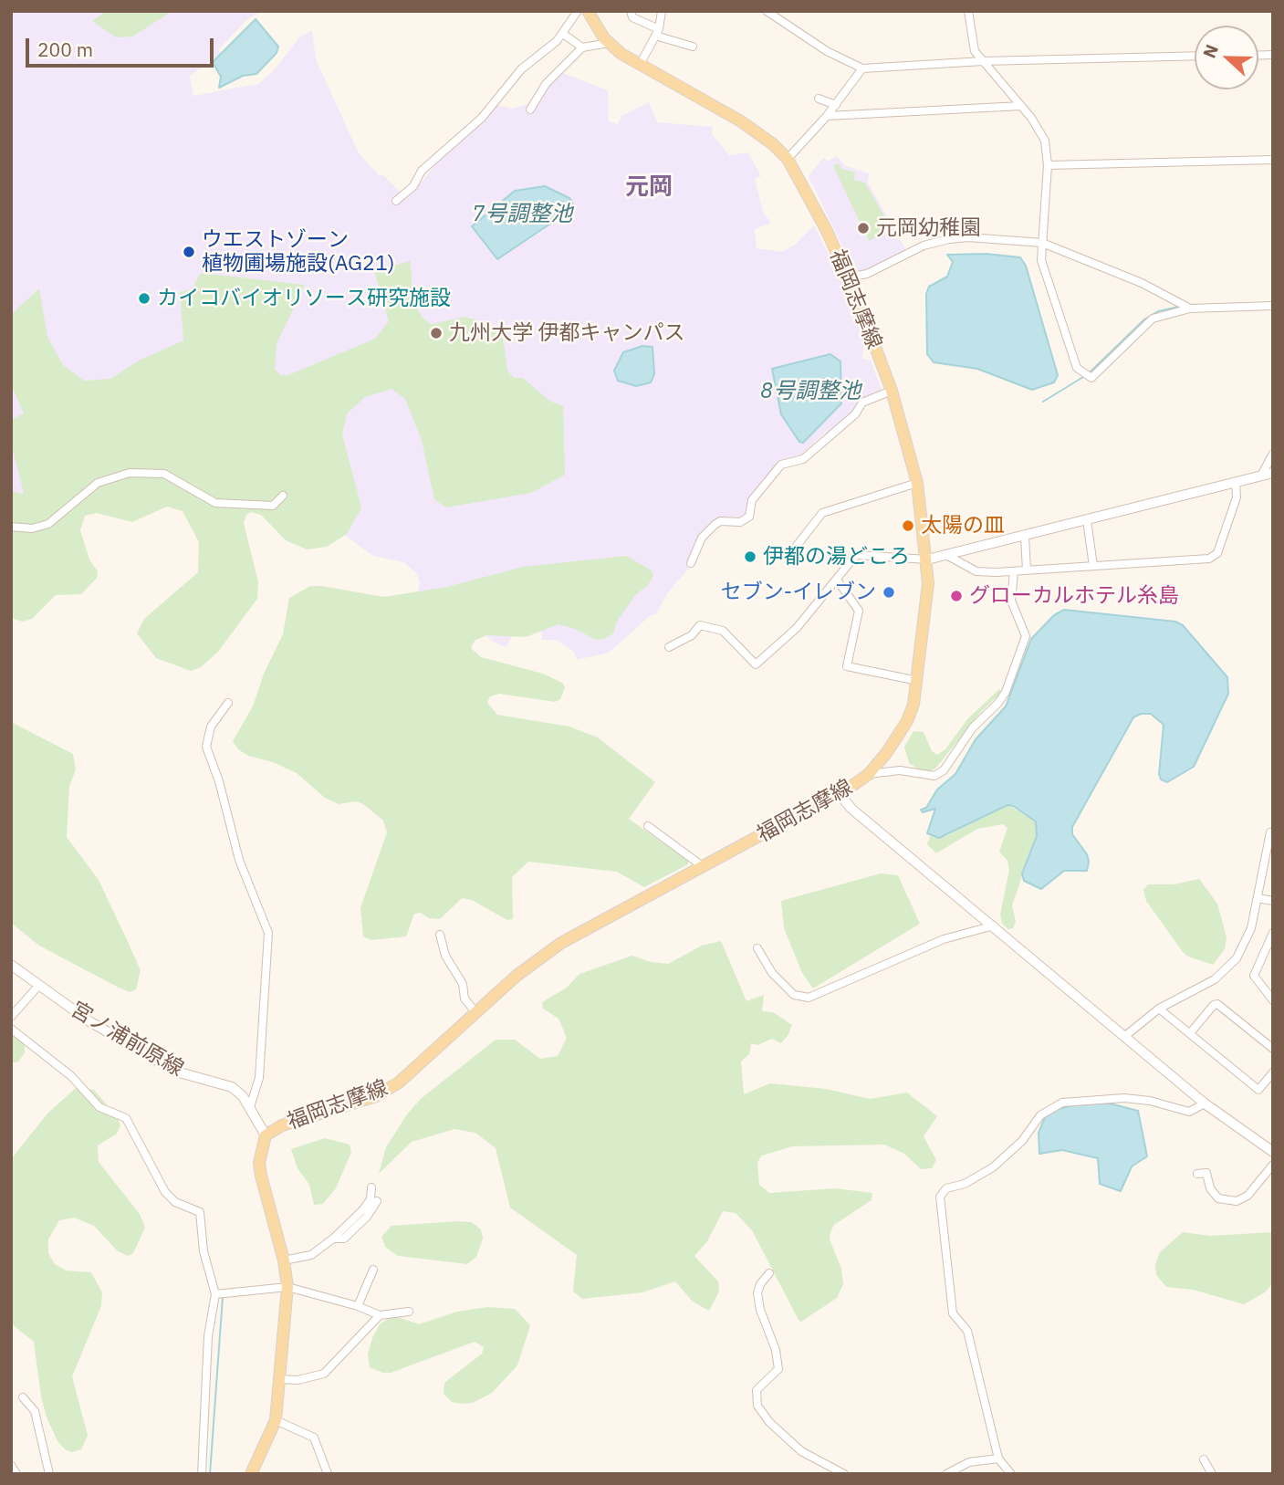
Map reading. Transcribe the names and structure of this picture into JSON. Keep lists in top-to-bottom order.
{
  "streets": {
    "main road": ["福岡志摩線"],
    "street": ["宮ノ浦前原線"]
  },
  "crossings": [
    ["福岡志摩線", "宮ノ浦前原線"]
  ],
  "districts": ["元岡"],
  "water": ["7号調整池", "8号調整池"],
  "places": [
    "元岡幼稚園",
    "ウエストゾーン 植物圃場施設(AG21)",
    "カイコバイオリソース研究施設",
    "九州大学 伊都キャンパス",
    "太陽の皿",
    "伊都の湯どころ",
    "セブン-イレブン",
    "グローカルホテル糸島"
  ],
  "scale_bar": "200 m",
  "north": "left"
}
